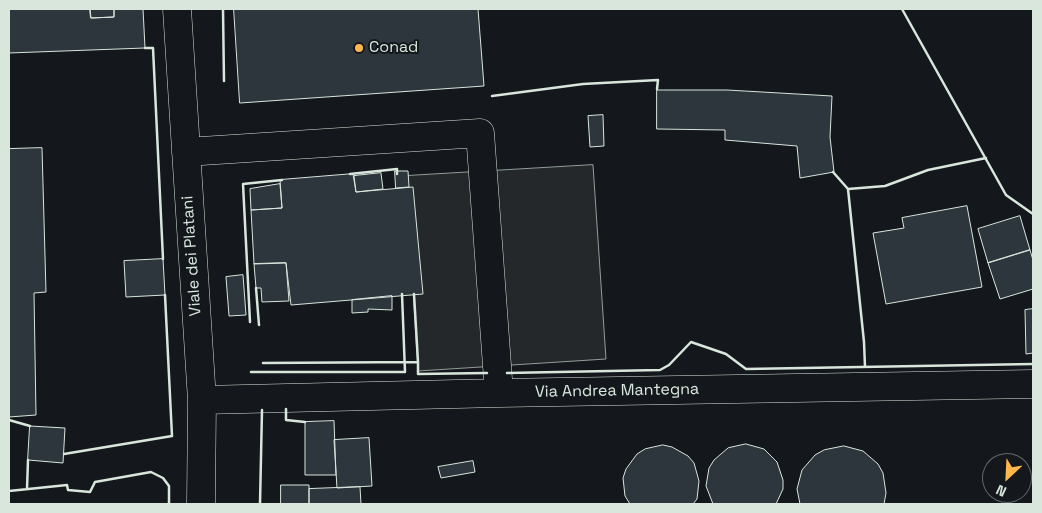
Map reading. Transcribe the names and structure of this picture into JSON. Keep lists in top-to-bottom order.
{
  "streets": {
    "street": ["Viale dei Platani", "Via Andrea Mantegna"]
  },
  "crossings": [
    ["Viale dei Platani", "Via Andrea Mantegna"]
  ],
  "places": ["Conad"],
  "north": "bottom left"
}
